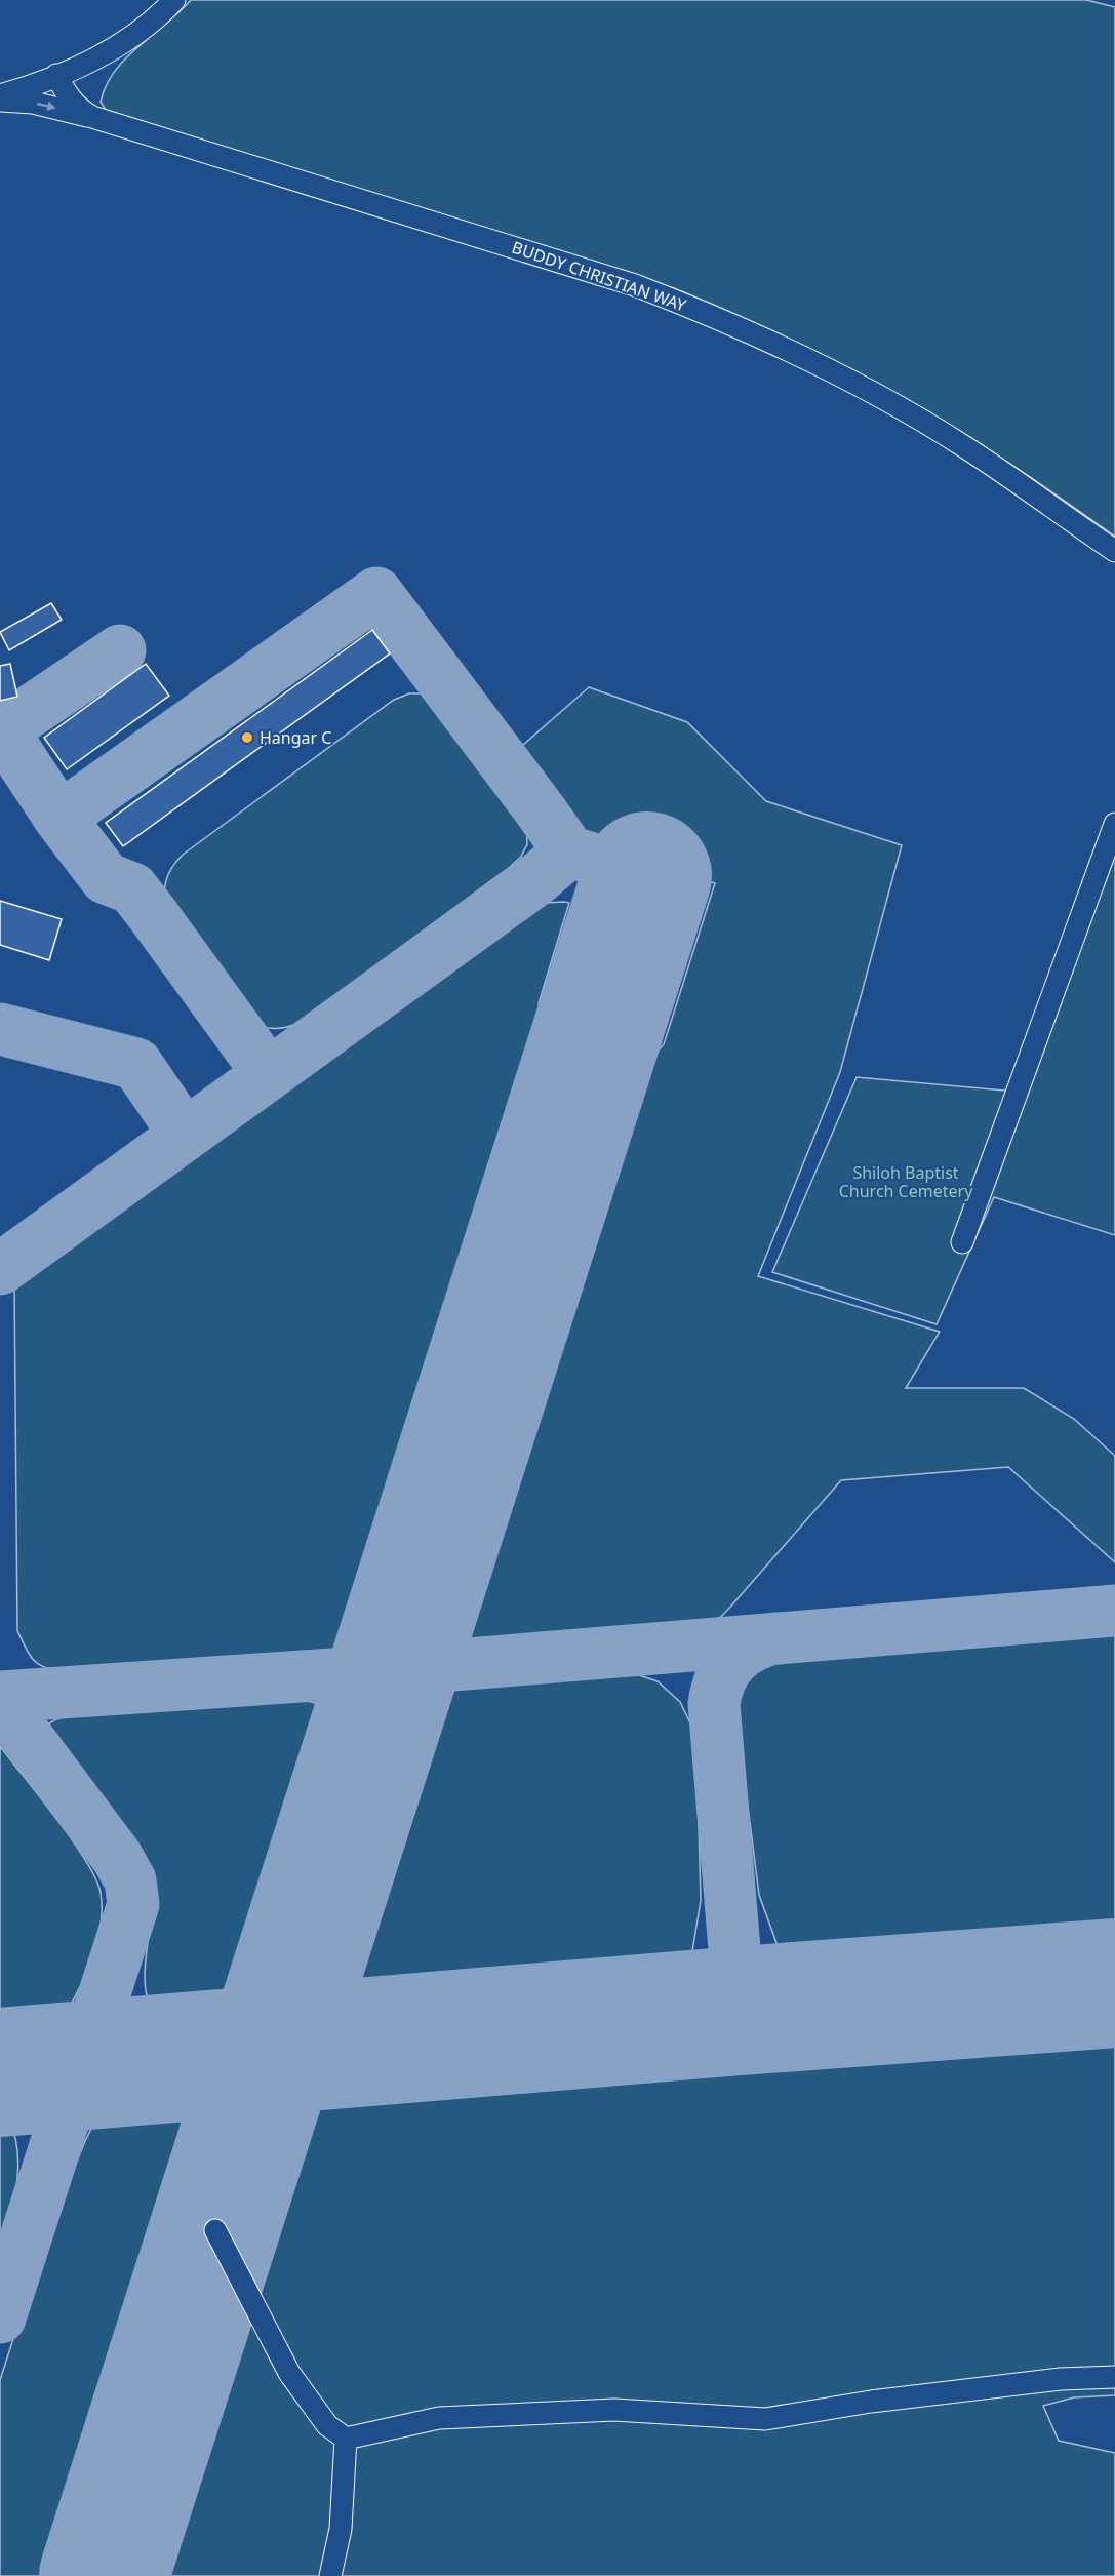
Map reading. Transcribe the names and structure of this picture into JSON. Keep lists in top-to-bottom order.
{
  "streets": {
    "street": ["BUDDY CHRISTIAN WAY"]
  },
  "parks": ["Shiloh Baptist Church Cemetery"],
  "places": ["Hangar C"]
}
